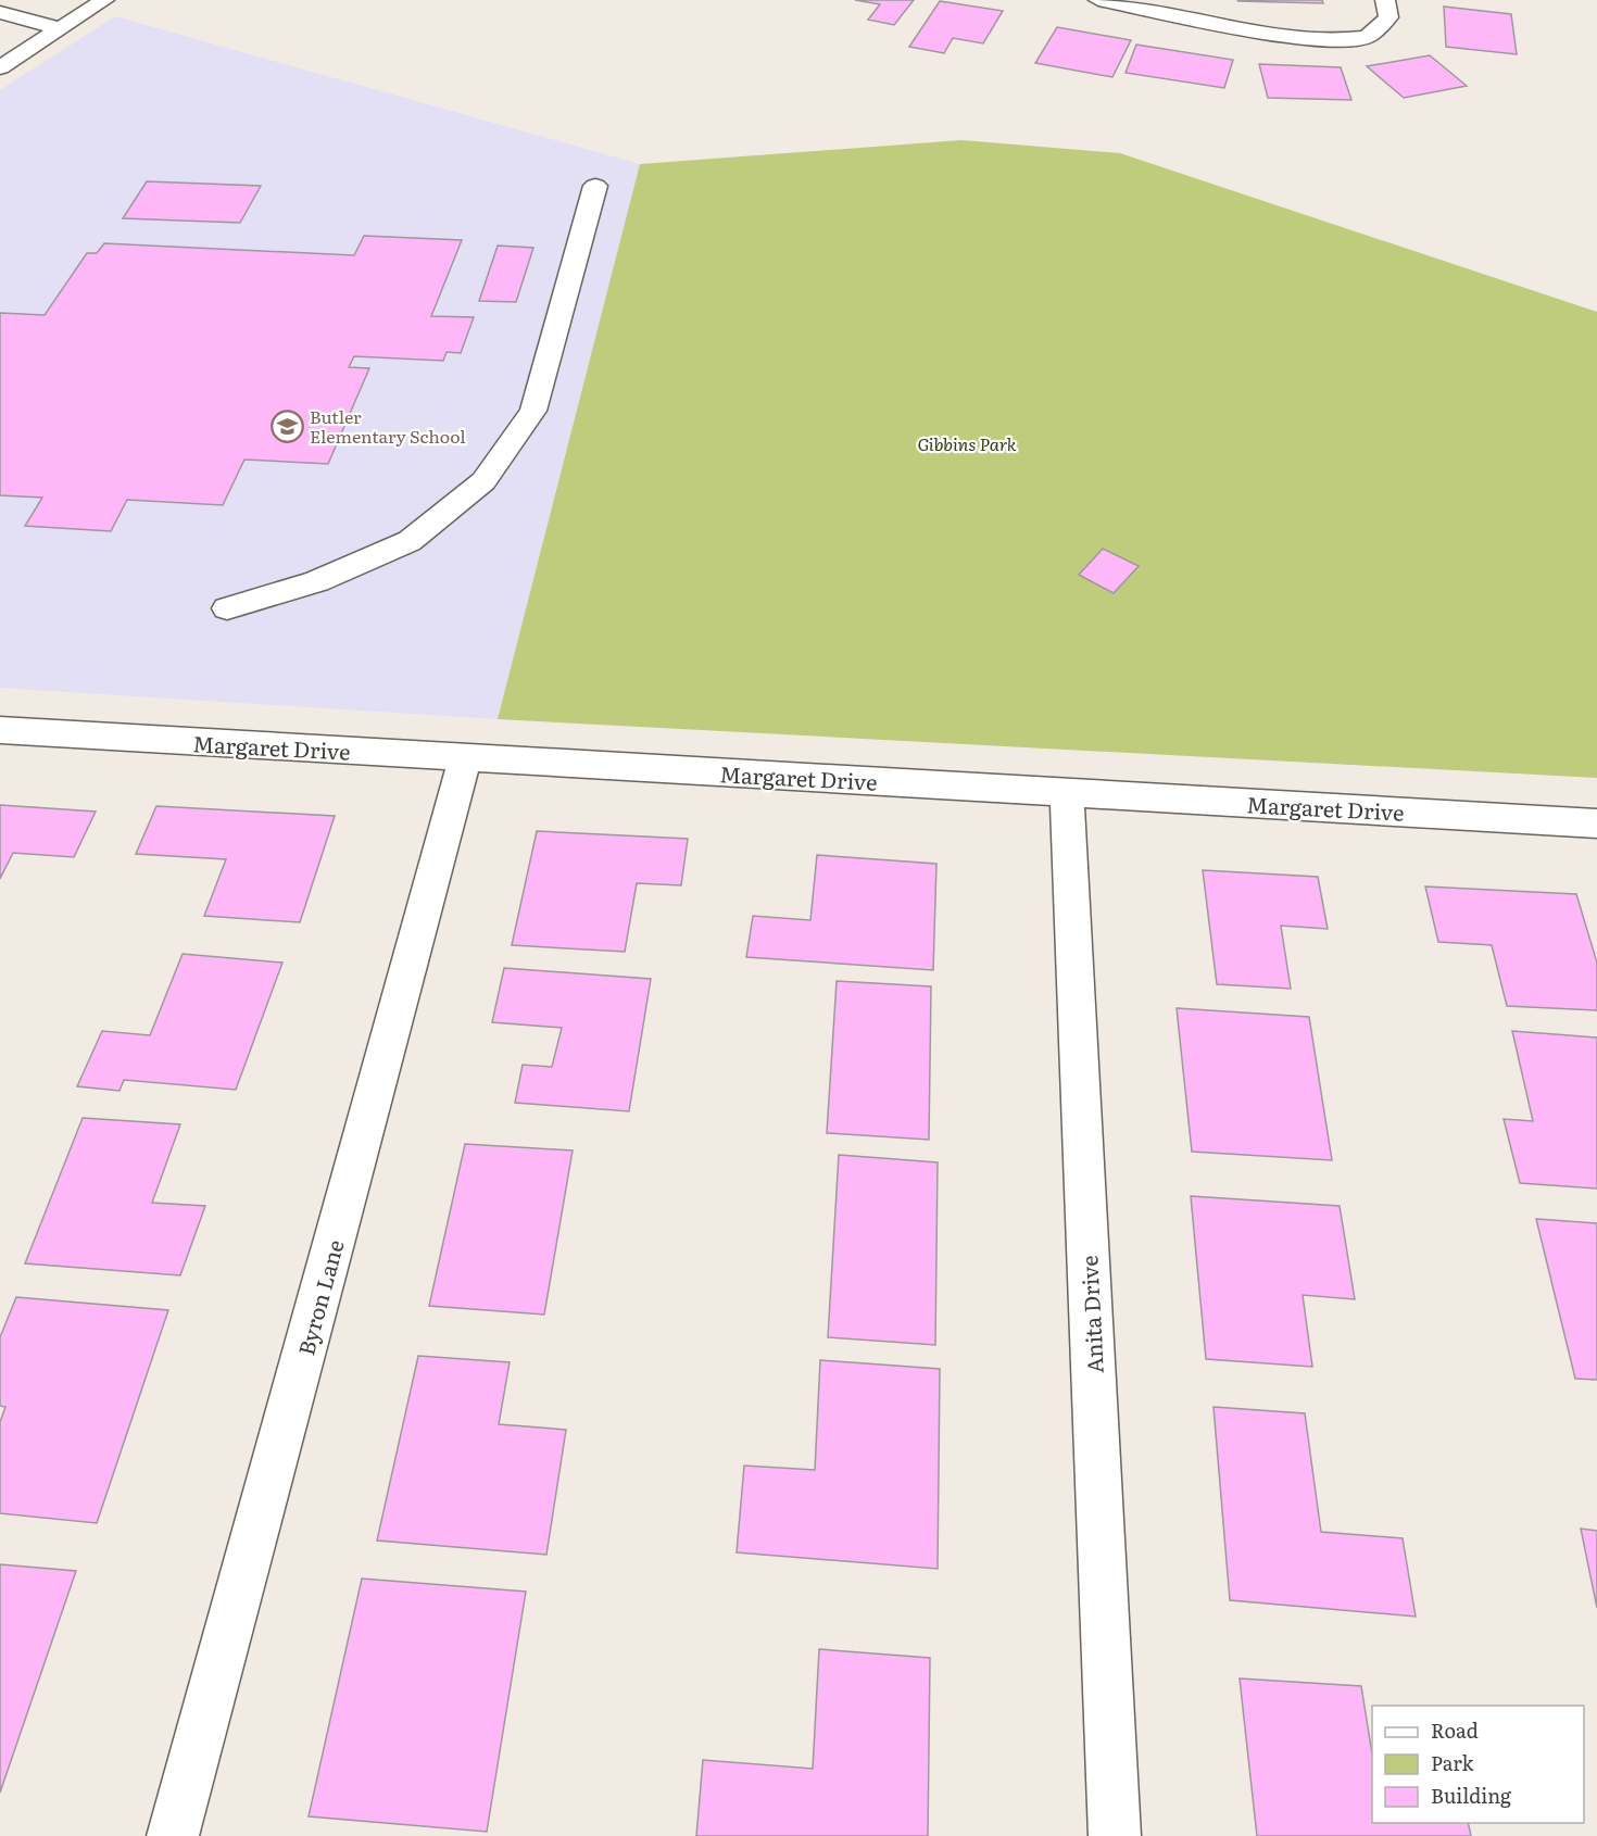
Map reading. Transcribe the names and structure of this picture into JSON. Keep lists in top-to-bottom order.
{
  "streets": {
    "street": ["Margaret Drive", "Byron Lane", "Anita Drive"]
  },
  "crossings": [
    ["Margaret Drive", "Byron Lane"],
    ["Margaret Drive", "Anita Drive"]
  ],
  "parks": ["Gibbins Park"],
  "places": {
    "school or university": ["Butler Elementary School"]
  },
  "legend": ["Road", "Park", "Building"]
}
